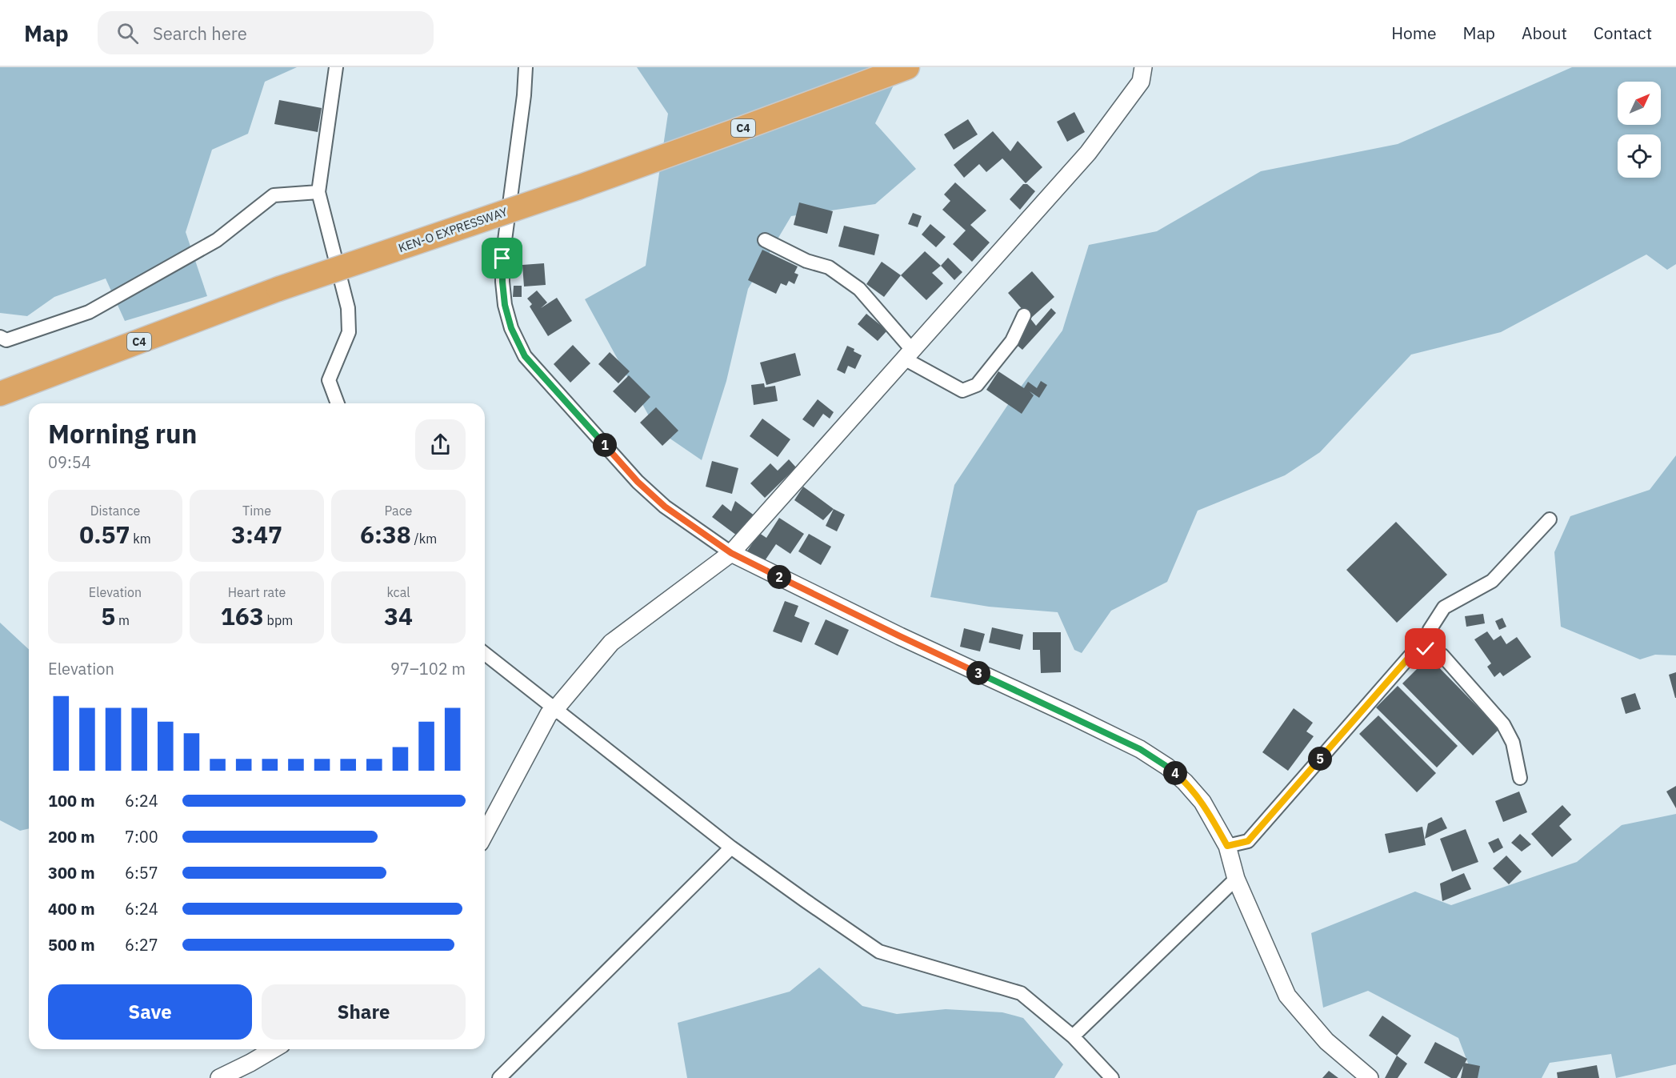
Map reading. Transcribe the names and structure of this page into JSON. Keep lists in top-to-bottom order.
{
  "streets": {
    "highway": ["C4", "KEN-O EXPRESSWAY"]
  },
  "north": "top right",
  "page": {
    "header": "Map",
    "search": "Search here",
    "nav": [
      "Home",
      "Map",
      "About",
      "Contact"
    ],
    "heading": ["Morning run", "09:54"],
    "pins": [
      "1",
      "2",
      "3",
      "5",
      "4"
    ],
    "stats": [
      ["Distance", "0.57 km"],
      ["Time", "3:47"],
      ["Pace", "6:38 /km"],
      ["Elevation", "5 m"],
      ["Heart rate", "163 bpm"],
      ["kcal", "34"]
    ],
    "chart": ["Elevation", "97–102 m"],
    "list": [
      {
        "name": "100 m",
        "note": "6:24"
      },
      {
        "name": "200 m",
        "note": "7:00"
      },
      {
        "name": "300 m",
        "note": "6:57"
      },
      {
        "name": "400 m",
        "note": "6:24"
      },
      {
        "name": "500 m",
        "note": "6:27"
      }
    ],
    "buttons": ["Save", "Share"]
  }
}
